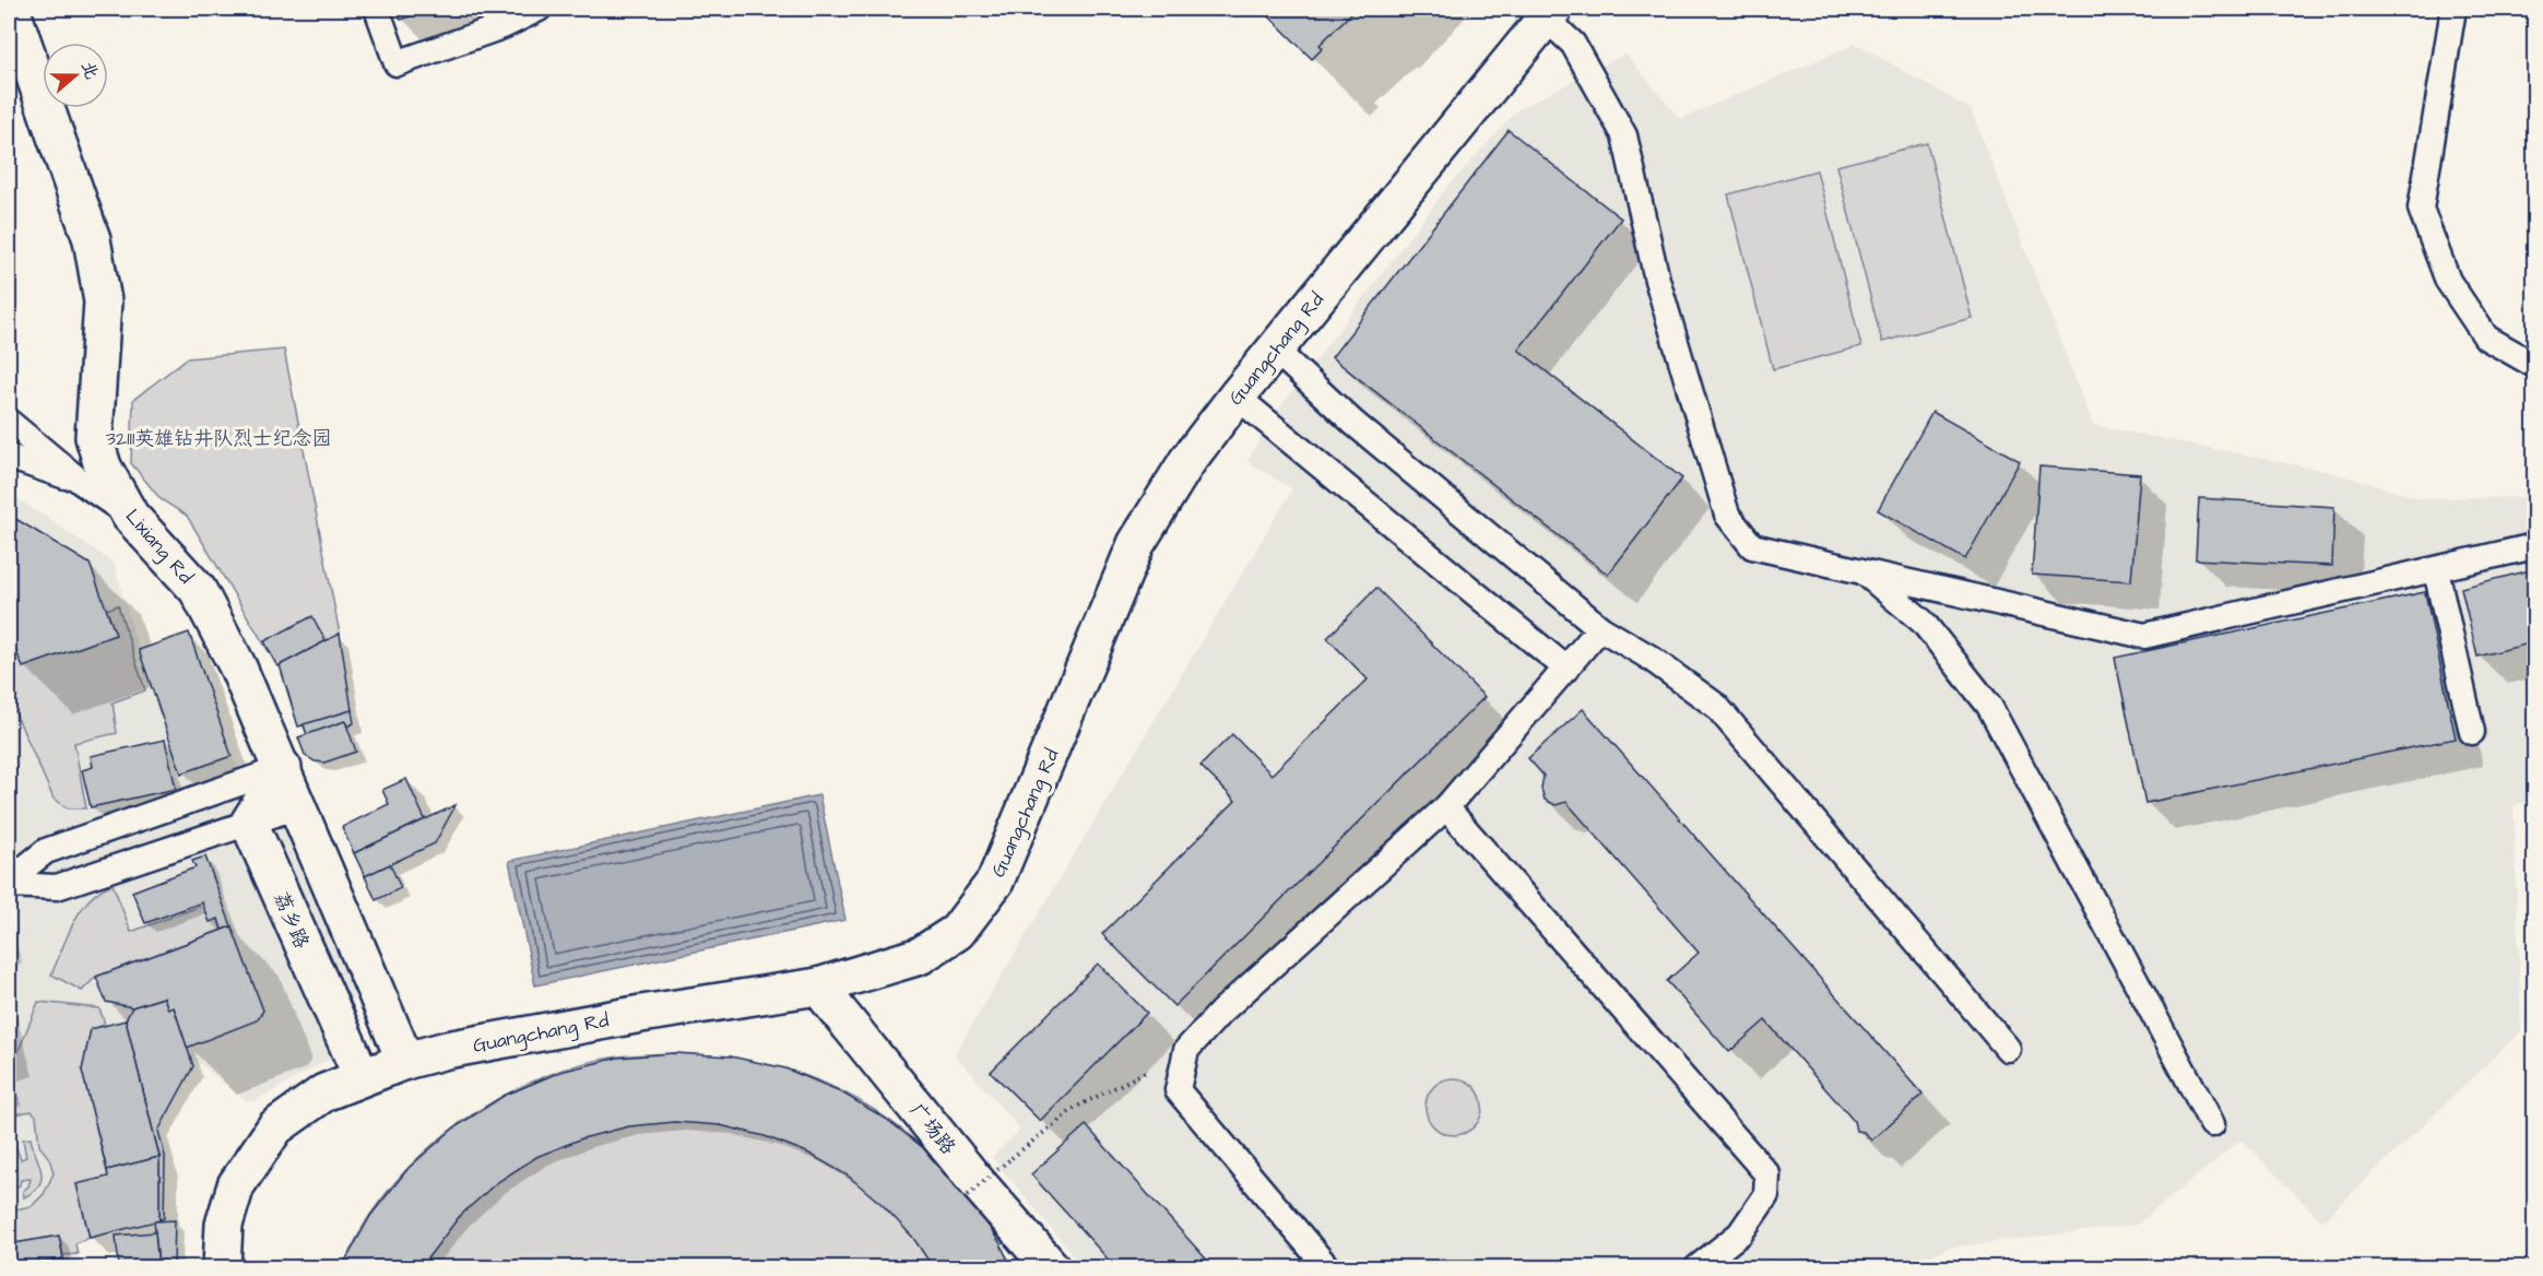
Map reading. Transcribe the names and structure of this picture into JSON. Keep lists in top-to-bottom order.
{
  "streets": {
    "main road": [
      "Guangchang Rd",
      "Lixiang Rd",
      "荔乡路",
      "广场路"
    ]
  },
  "crossings": [
    ["Guangchang Rd", "Lixiang Rd"],
    ["Guangchang Rd", "荔乡路"],
    ["Guangchang Rd", "广场路"]
  ],
  "parks": ["32111英雄钻井队烈士纪念园"],
  "north": "right"
}
